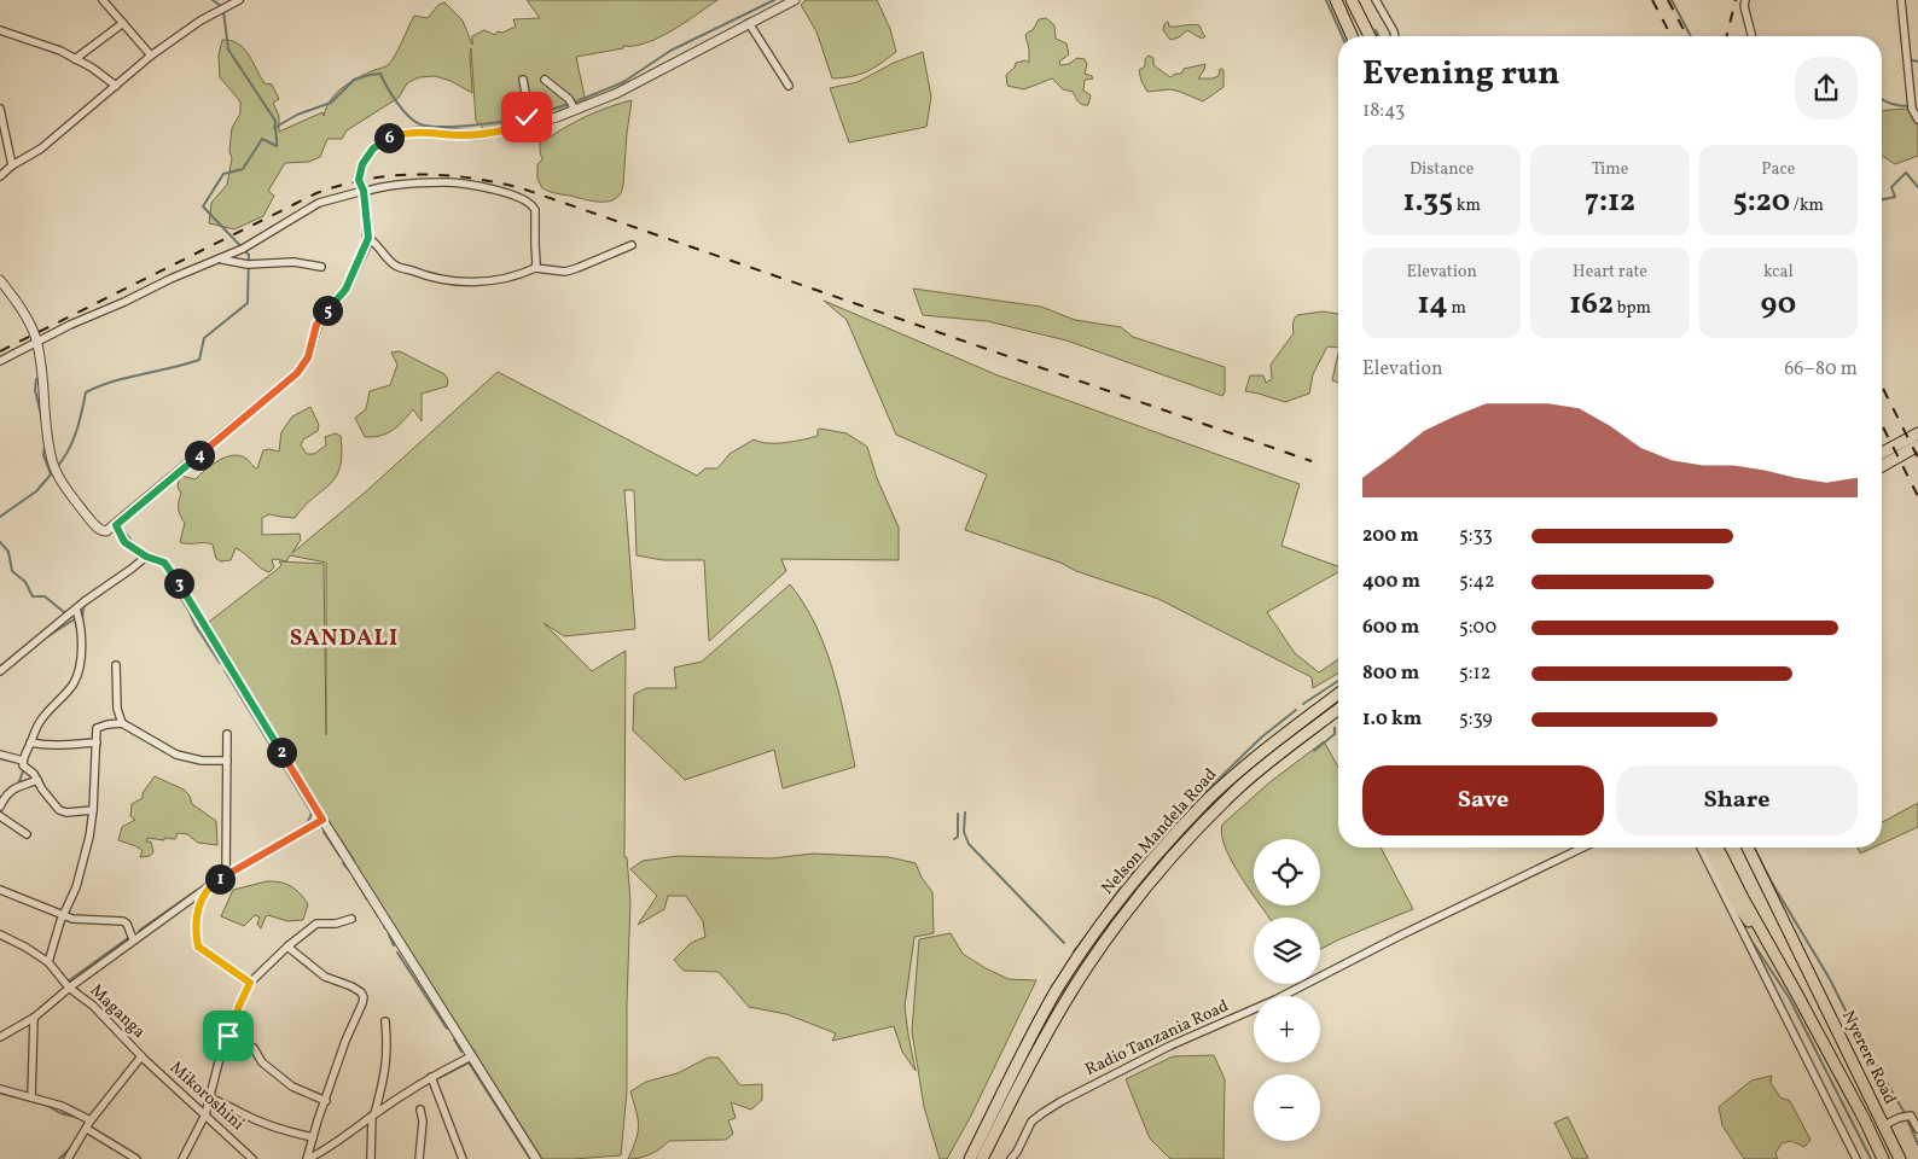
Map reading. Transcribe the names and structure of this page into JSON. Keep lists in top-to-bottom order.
{
  "streets": {
    "main road": ["Nelson Mandela Road", "Nyerere Road"],
    "street": ["Maganga", "Radio Tanzania Road", "Mikoroshini"]
  },
  "crossings": [
    ["Maganga", "Mikoroshini"]
  ],
  "districts": ["SANDALI"],
  "page": {
    "heading": ["Evening run", "18:43"],
    "pins": [
      "6",
      "5",
      "4",
      "3",
      "2",
      "1"
    ],
    "stats": [
      ["Distance", "1.35 km"],
      ["Time", "7:12"],
      ["Pace", "5:20 /km"],
      ["Elevation", "14 m"],
      ["Heart rate", "162 bpm"],
      ["kcal", "90"]
    ],
    "chart": ["Elevation", "66–80 m"],
    "list": [
      {
        "name": "200 m",
        "note": "5:33"
      },
      {
        "name": "400 m",
        "note": "5:42"
      },
      {
        "name": "600 m",
        "note": "5:00"
      },
      {
        "name": "800 m",
        "note": "5:12"
      },
      {
        "name": "1.0 km",
        "note": "5:39"
      }
    ],
    "buttons": ["Save", "Share"],
    "map_buttons": ["+", "−"]
  }
}
